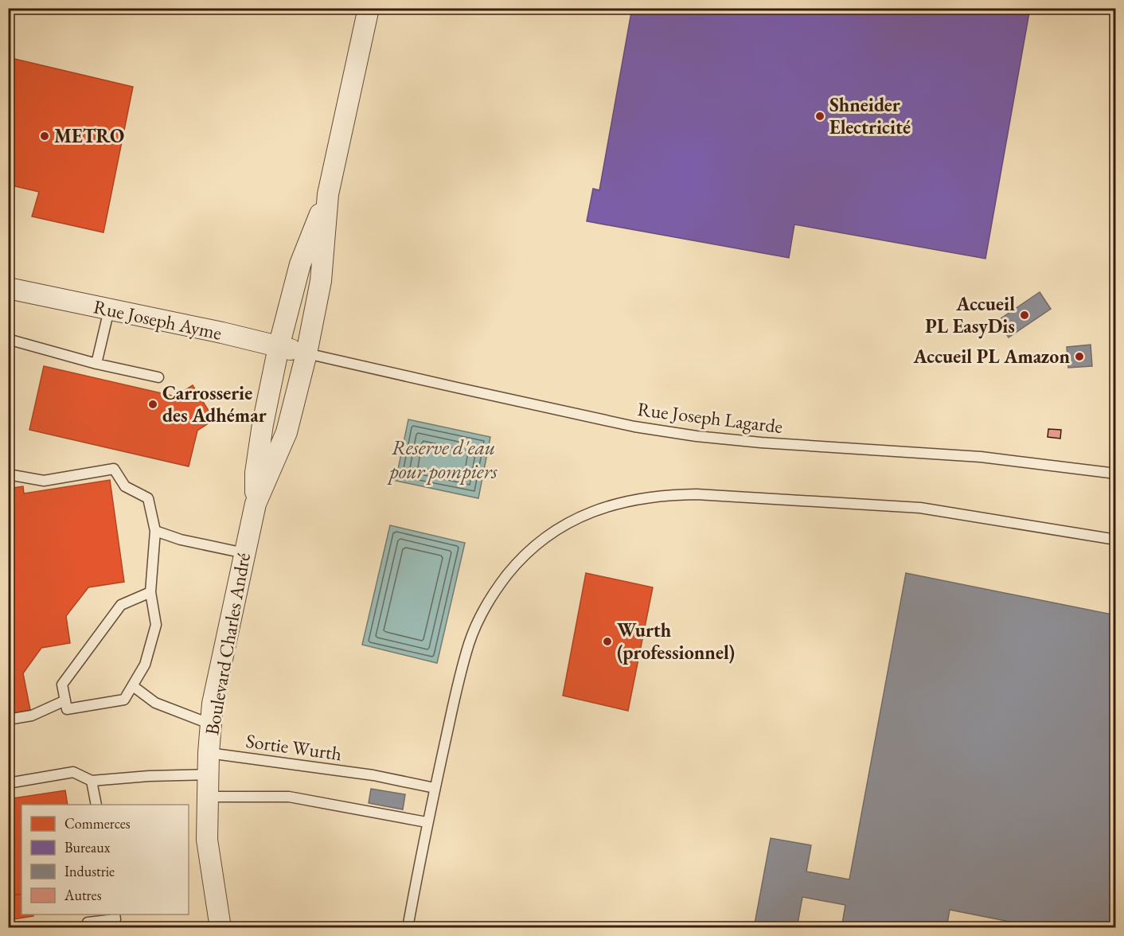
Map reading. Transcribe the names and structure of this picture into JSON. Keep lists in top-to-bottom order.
{
  "streets": {
    "street": ["Rue Joseph Ayme", "Boulevard Charles André"],
    "lane": ["Rue Joseph Lagarde", "Sortie Wurth"]
  },
  "crossings": [
    ["Rue Joseph Ayme", "Rue Joseph Lagarde"],
    ["Rue Joseph Ayme", "Boulevard Charles André"],
    ["Rue Joseph Lagarde", "Boulevard Charles André"],
    ["Boulevard Charles André", "Sortie Wurth"]
  ],
  "water": ["Reserve d'eau pour pompiers"],
  "places": [
    "Shneider Electricité",
    "METRO",
    "Accueil PL EasyDis",
    "Accueil PL Amazon",
    "Carrosserie des Adhémar",
    "Wurth (professionnel)"
  ],
  "legend": [
    "Commerces",
    "Bureaux",
    "Industrie",
    "Autres"
  ]
}
